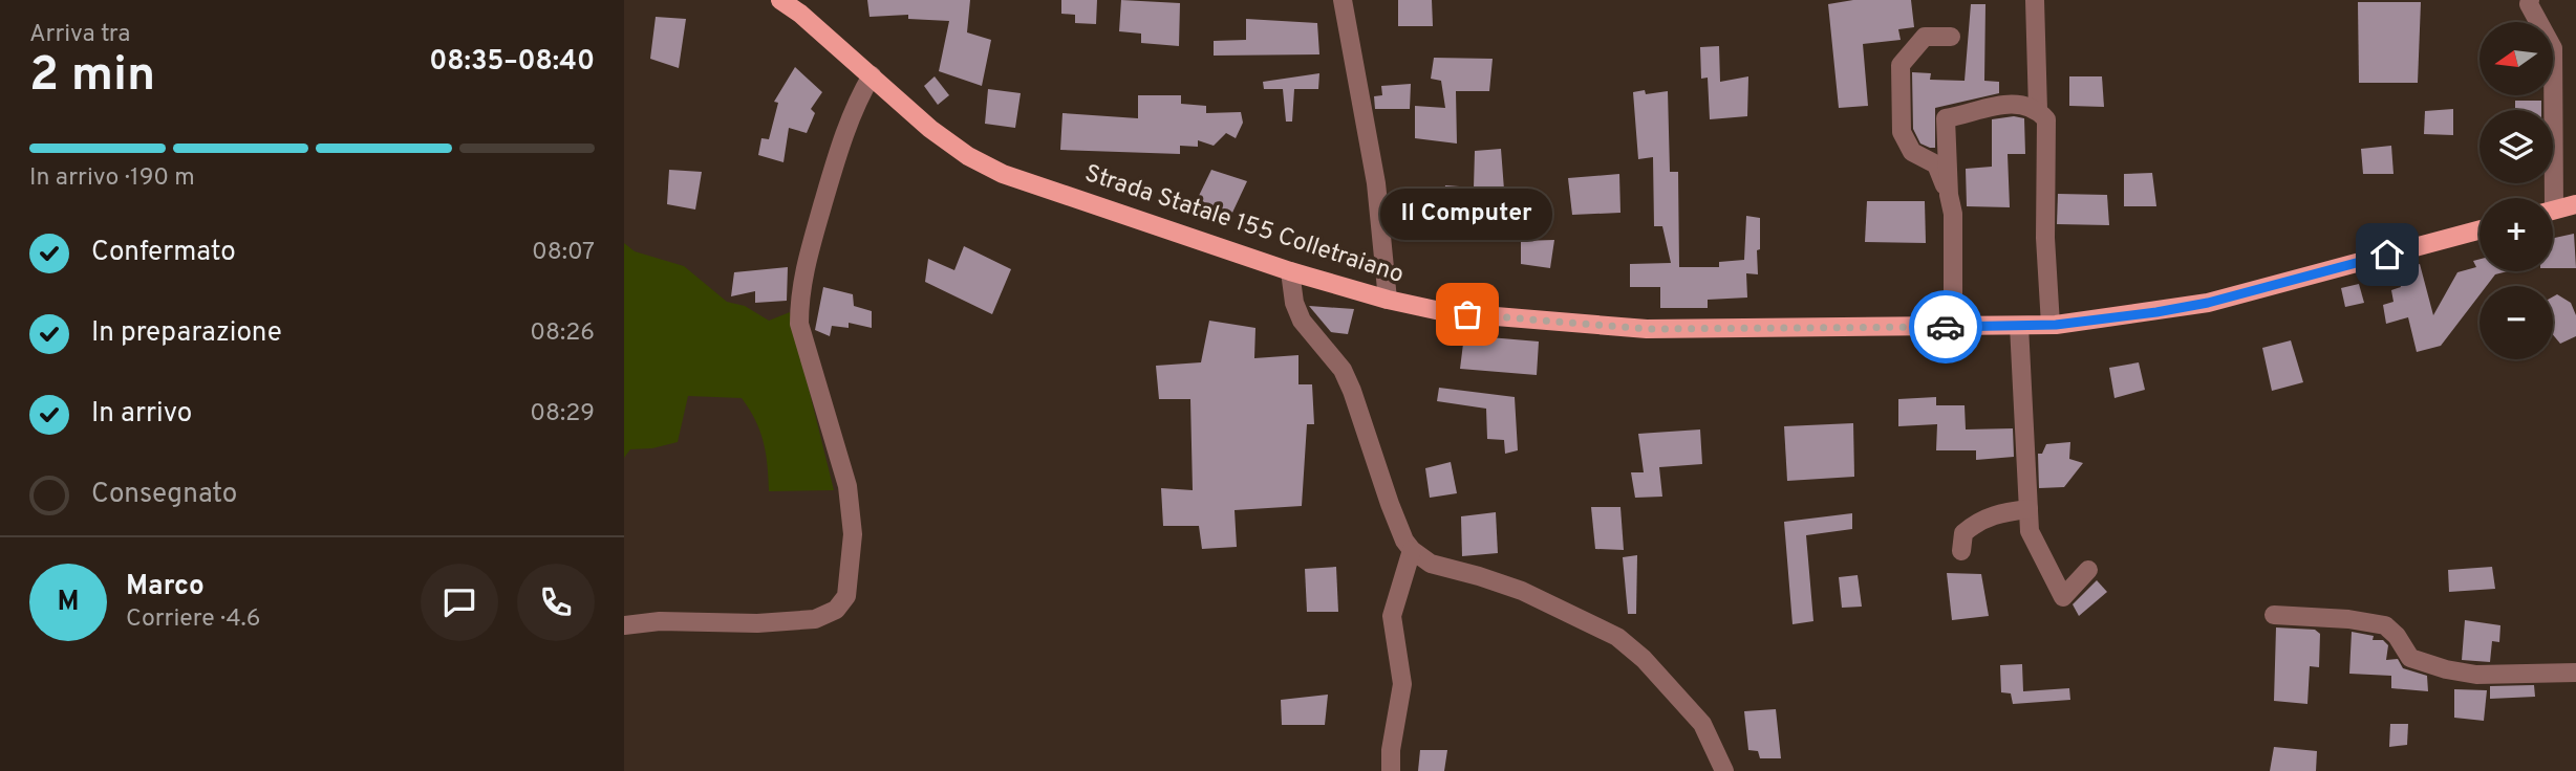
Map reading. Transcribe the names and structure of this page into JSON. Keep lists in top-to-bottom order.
{
  "streets": {
    "main road": ["Strada Statale 155 Colletraiano"]
  },
  "places": ["Il Computer"],
  "north": "left",
  "page": {
    "heading": ["2 min", "Arriva tra", "08:35–08:40"],
    "panel": ["Marco", "Corriere · 4.6"],
    "map_buttons": ["+", "−"],
    "bar": "In arrivo · 190 m",
    "bubble": "Il Computer",
    "list": [
      ["Confermato", "08:07"],
      ["In preparazione", "08:26"],
      ["In arrivo", "08:29"],
      "Consegnato"
    ],
    "round": "M"
  }
}
